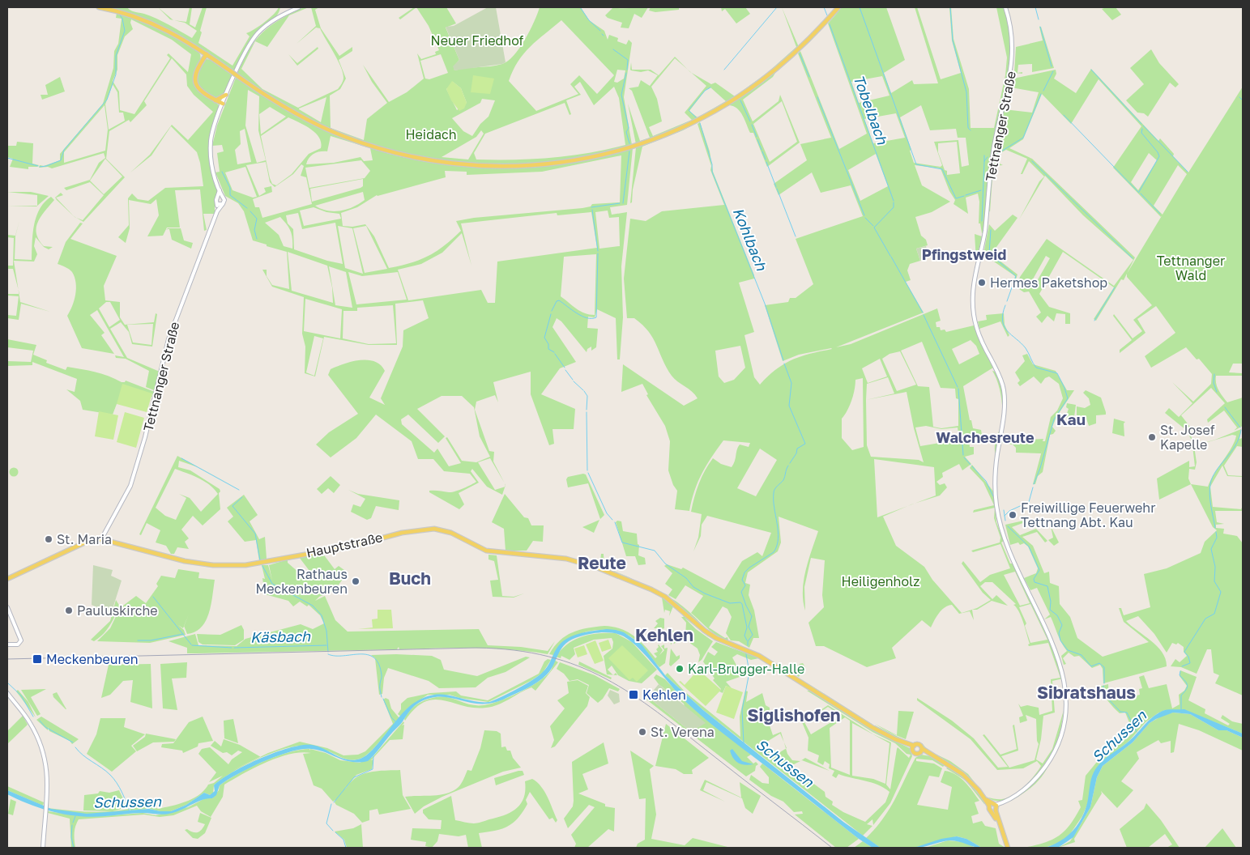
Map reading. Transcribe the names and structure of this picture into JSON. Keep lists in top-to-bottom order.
{
  "streets": {
    "main road": ["Tettnanger Straße", "Hauptstraße"]
  },
  "crossings": [
    ["Tettnanger Straße", "Hauptstraße"]
  ],
  "districts": [
    "Pfingstweid",
    "Kau",
    "Walchesreute",
    "Reute",
    "Buch",
    "Kehlen",
    "Sibratshaus",
    "Siglishofen"
  ],
  "water": [
    "Tobelbach",
    "Kohlbach",
    "Käsbach",
    "Schussen"
  ],
  "parks": [
    "Neuer Friedhof",
    "Heidach",
    "Tettnanger Wald",
    "Heiligenholz"
  ],
  "places": {
    "other": [
      "Hermes Paketshop",
      "St. Josef Kapelle",
      "Freiwillige Feuerwehr Tettnang Abt. Kau",
      "St. Maria",
      "Rathaus Meckenbeuren",
      "Pauluskirche",
      "Karl-Brugger-Halle",
      "St. Verena"
    ],
    "transit": ["Meckenbeuren", "Kehlen"]
  }
}
